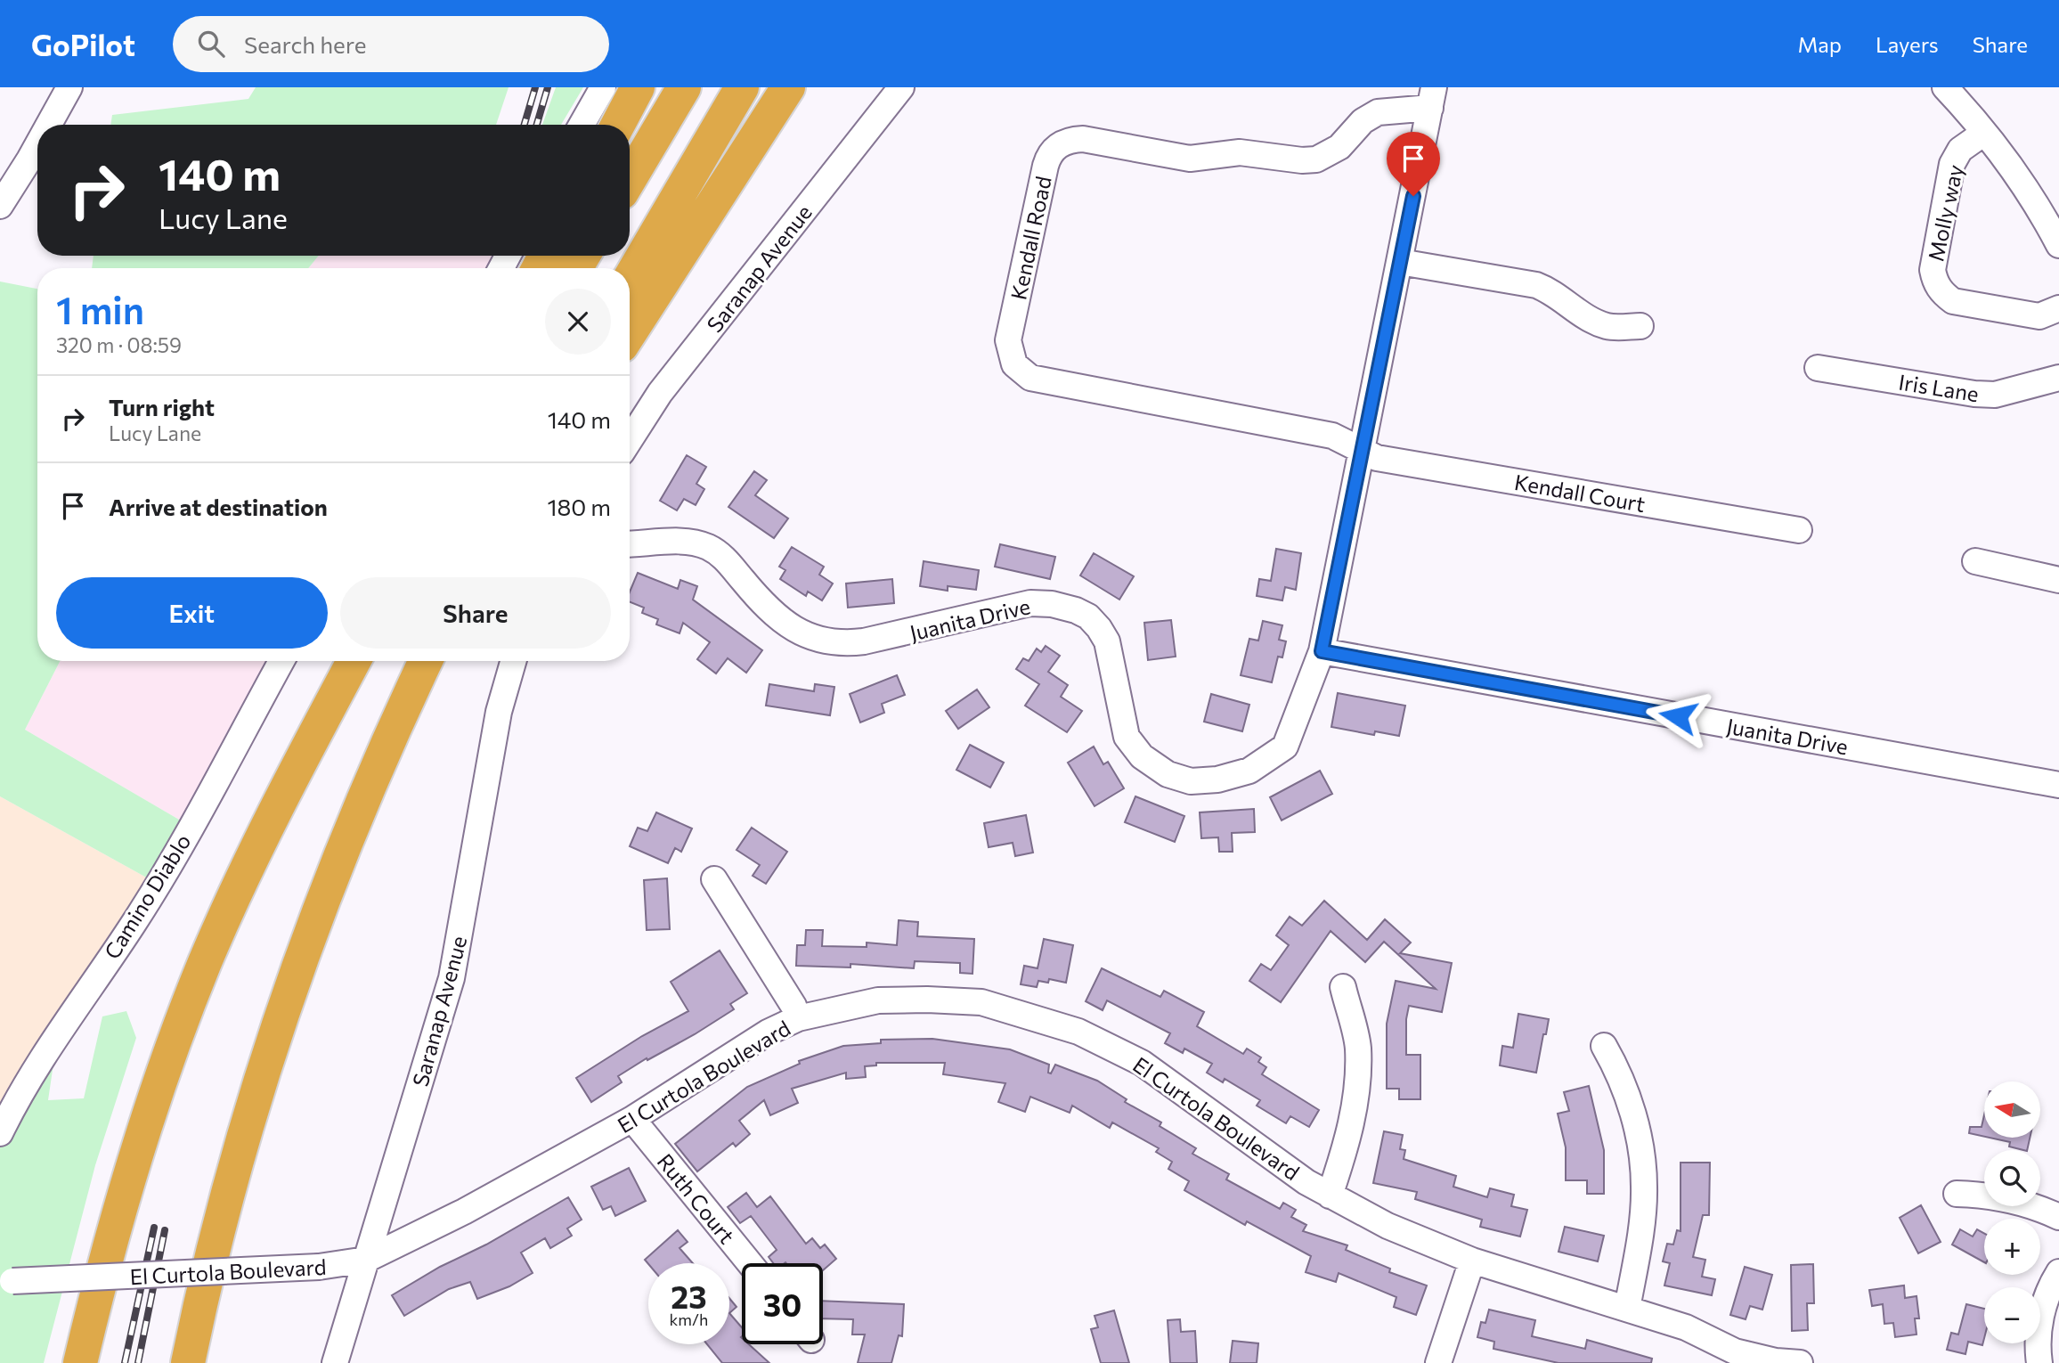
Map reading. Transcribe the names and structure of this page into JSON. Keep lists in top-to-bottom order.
{
  "streets": {
    "street": [
      "Molly way",
      "Kendall Road",
      "Saranap Avenue",
      "Iris Lane",
      "Kendall Court",
      "Juanita Drive",
      "Camino Diablo",
      "El Curtola Boulevard",
      "Ruth Court"
    ]
  },
  "crossings": [
    ["Kendall Road", "Kendall Court"],
    ["Saranap Avenue", "El Curtola Boulevard"],
    ["El Curtola Boulevard", "Ruth Court"]
  ],
  "north": "left",
  "page": {
    "header": "GoPilot",
    "search": "Search here",
    "nav": ["Map", "Layers", "Share"],
    "turn": ["140 m", "Lucy Lane"],
    "heading": ["1 min", "320 m · 08:59"],
    "list": [
      {
        "name": "Turn right",
        "note": "Lucy Lane",
        "value": "140 m"
      },
      {
        "name": "Arrive at destination",
        "value": "180 m"
      }
    ],
    "buttons": ["Exit", "Share"],
    "map_buttons": ["+", "−"],
    "speed": "23 km/h",
    "limit": "30"
  }
}
